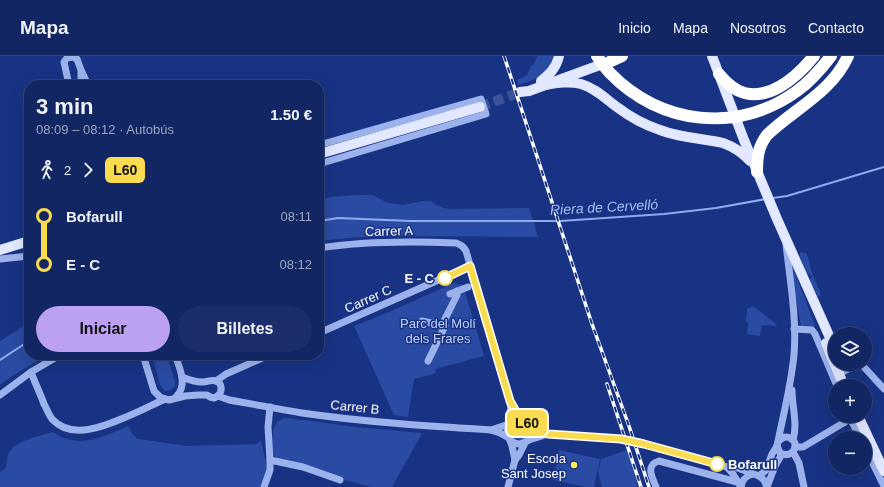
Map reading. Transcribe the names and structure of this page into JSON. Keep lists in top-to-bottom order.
{
  "streets": {
    "street": ["Carrer A", "Carrer C", "Carrer B"]
  },
  "crossings": [
    ["Carrer A", "Carrer C"]
  ],
  "water": ["Riera de Cervelló"],
  "parks": ["Parc del Molí dels Frares"],
  "places": ["E - C", "Bofarull", "Escola Sant Josep"],
  "lines": ["bus line L60"],
  "page": {
    "header": "Mapa",
    "nav": [
      "Inicio",
      "Mapa",
      "Nosotros",
      "Contacto"
    ],
    "on_map": "L60",
    "heading": ["3 min", "08:09 – 08:12 · Autobús", "1.50 €"],
    "legs": ["2", "L60"],
    "list": [
      {
        "name": "Bofarull",
        "value": "08:11"
      },
      {
        "name": "E - C",
        "value": "08:12"
      }
    ],
    "buttons": ["Iniciar", "Billetes"],
    "map_buttons": ["+", "−"]
  }
}
